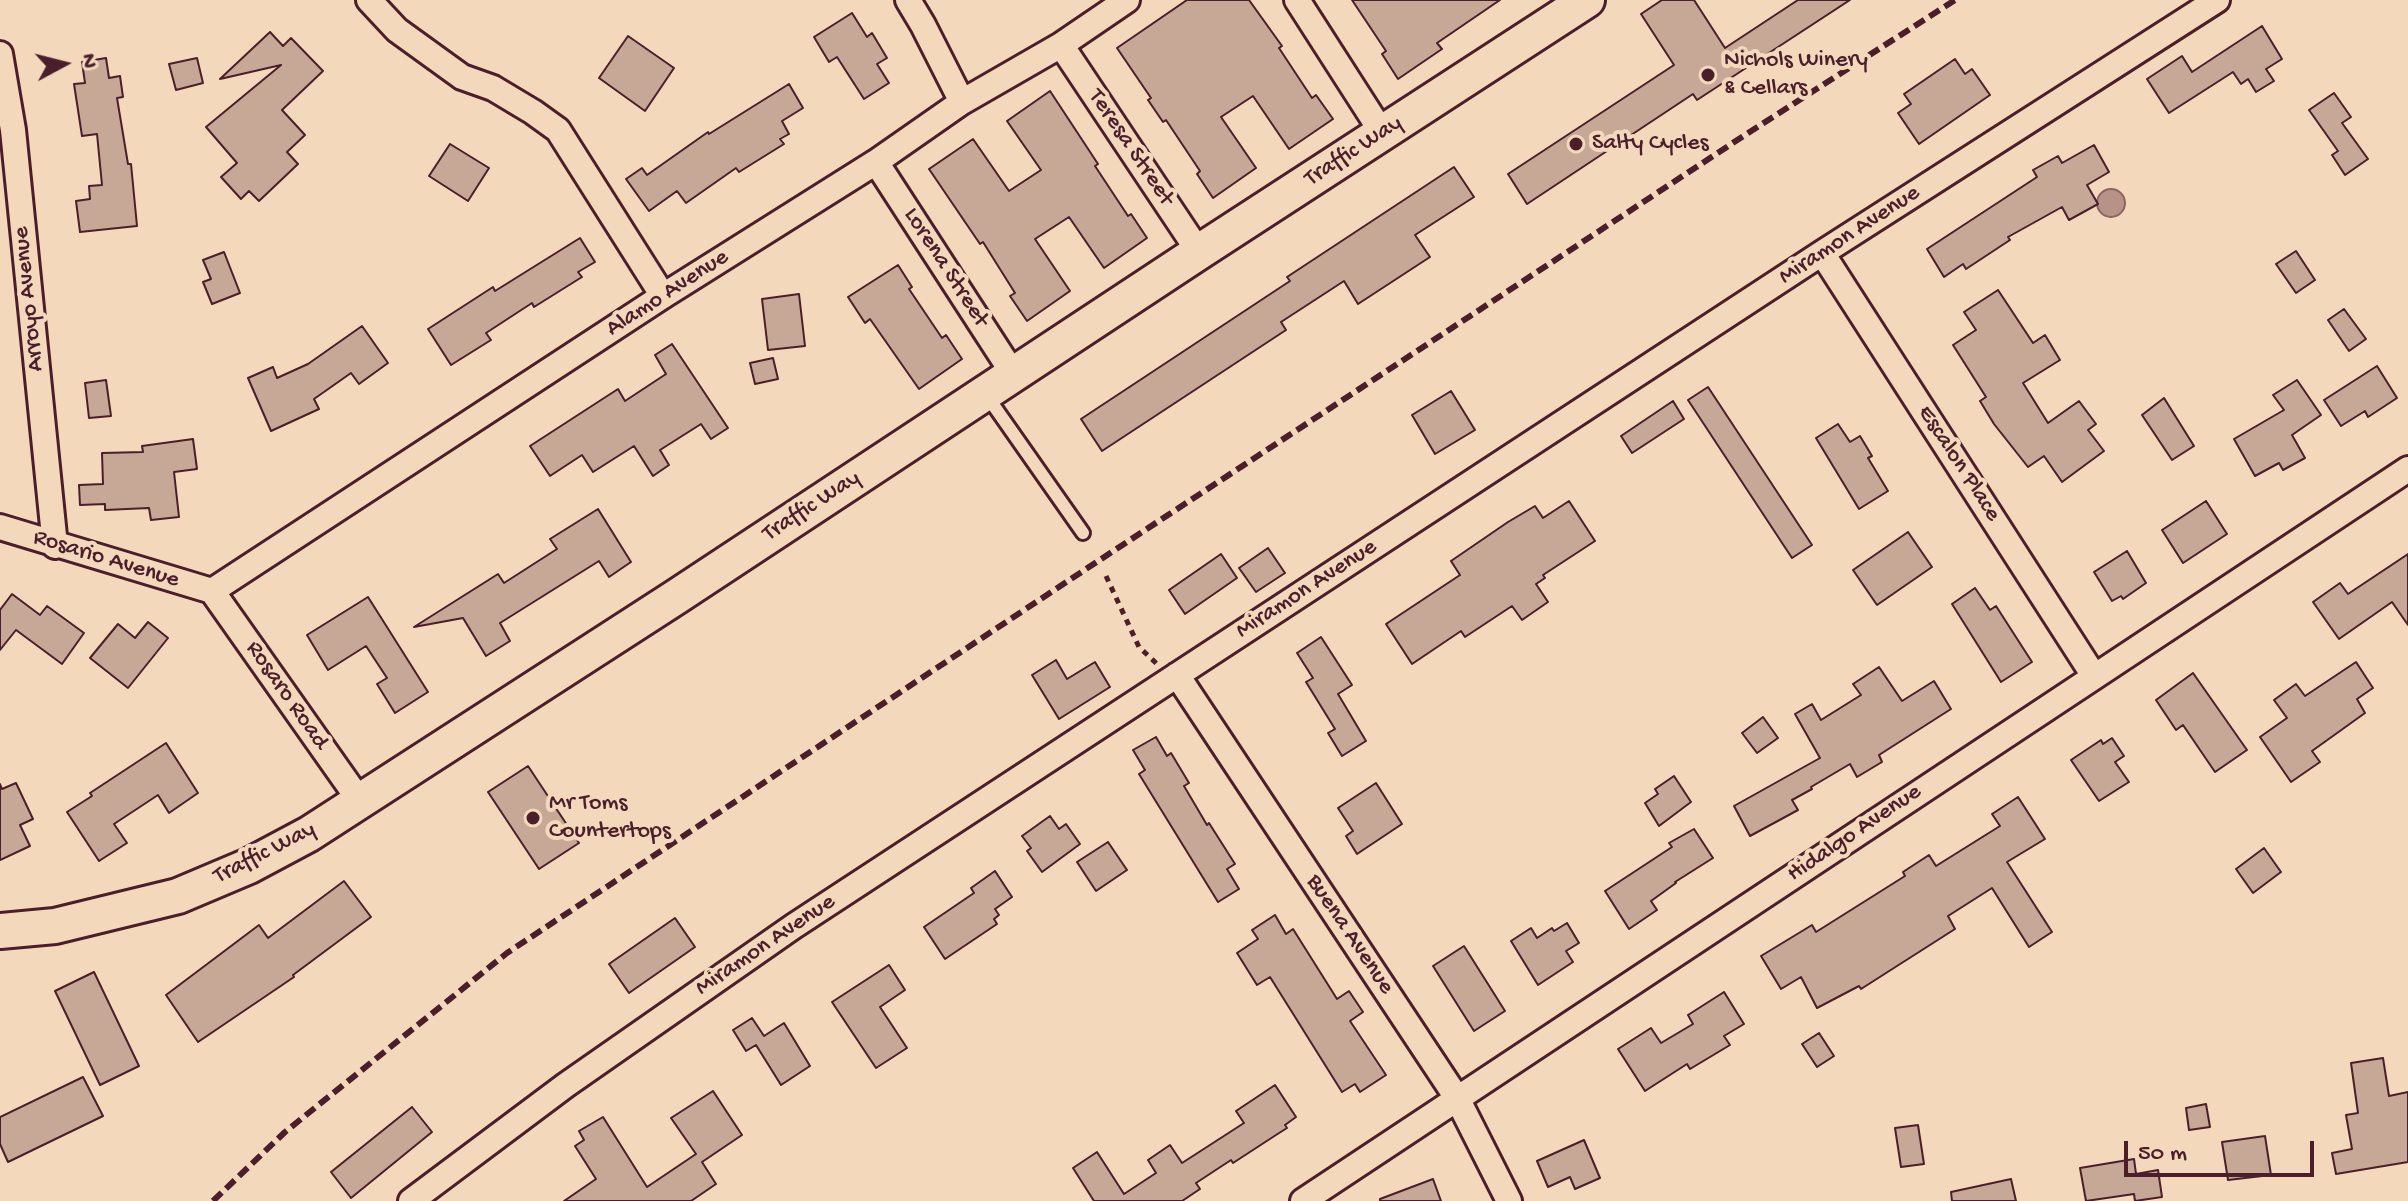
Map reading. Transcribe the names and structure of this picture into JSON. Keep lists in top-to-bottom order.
{
  "streets": {
    "street": [
      "Teresa Street",
      "Traffic Way",
      "Miramon Avenue",
      "Lorena Street",
      "Alamo Avenue",
      "Arroyo Avenue",
      "Escalon Place",
      "Rosario Avenue",
      "Rosaro Road",
      "Hidalgo Avenue",
      "Buena Avenue"
    ]
  },
  "crossings": [
    ["Teresa Street", "Traffic Way"],
    ["Teresa Street", "Alamo Avenue"],
    ["Traffic Way", "Lorena Street"],
    ["Traffic Way", "Rosaro Road"],
    ["Miramon Avenue", "Escalon Place"],
    ["Miramon Avenue", "Buena Avenue"],
    ["Lorena Street", "Alamo Avenue"],
    ["Alamo Avenue", "Rosario Avenue"],
    ["Alamo Avenue", "Rosaro Road"],
    ["Arroyo Avenue", "Rosario Avenue"],
    ["Escalon Place", "Hidalgo Avenue"],
    ["Rosario Avenue", "Rosaro Road"],
    ["Hidalgo Avenue", "Buena Avenue"]
  ],
  "places": ["Nichols Winery & Cellars", "Salty Cycles", "Mr Toms Countertops"],
  "scale_bar": "50 m",
  "north": "right"
}
